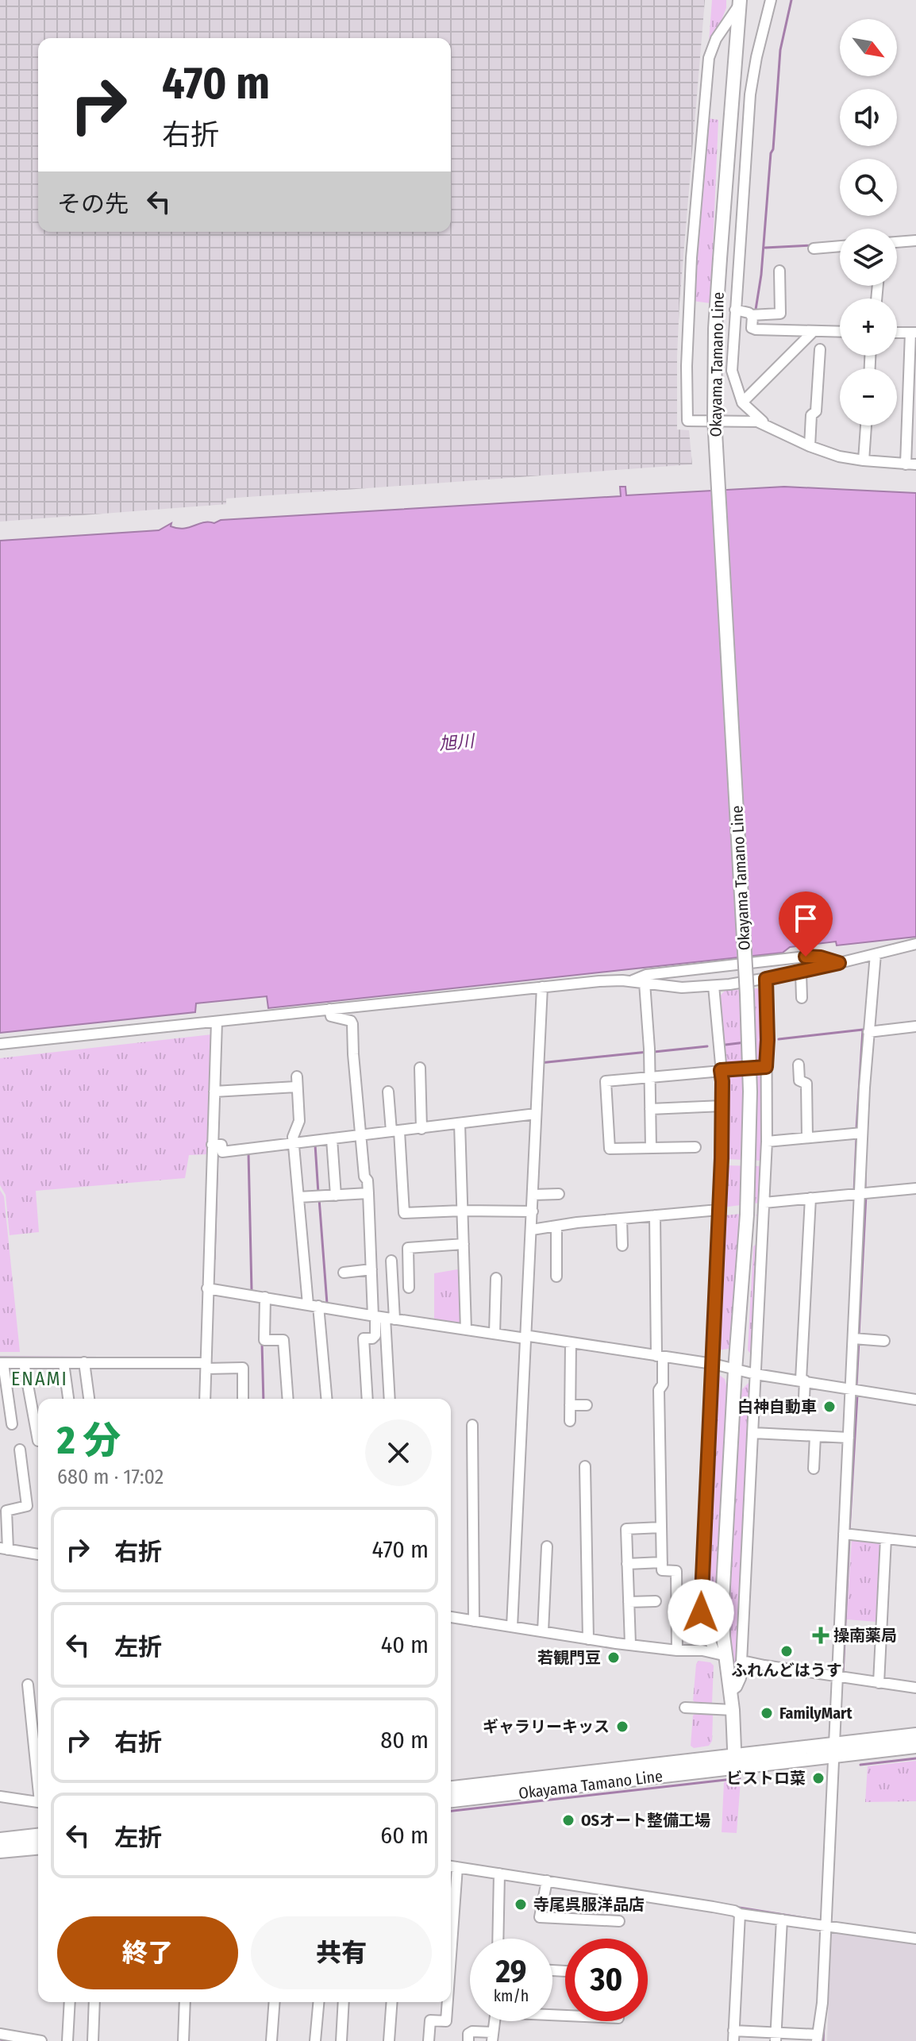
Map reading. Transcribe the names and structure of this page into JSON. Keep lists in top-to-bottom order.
{
  "streets": {
    "main road": ["Okayama Tamano Line"]
  },
  "districts": ["ENAMI"],
  "water": ["旭川"],
  "places": {
    "other": [
      "白神自動車",
      "ふれんどはうす",
      "若観門豆",
      "FamilyMart",
      "ギャラリーキッス",
      "ビストロ菜",
      "OSオート整備工場",
      "寺尾呉服洋品店"
    ],
    "health": ["操南薬局"]
  },
  "north": "bottom right",
  "page": {
    "map_buttons": ["+", "−"],
    "turn": ["470 m", "右折"],
    "then": "その先",
    "heading": ["2 分", "680 m · 17:02"],
    "list": [
      {
        "name": "右折",
        "value": "470 m"
      },
      {
        "name": "左折",
        "value": "40 m"
      },
      {
        "name": "右折",
        "value": "80 m"
      },
      {
        "name": "左折",
        "value": "60 m"
      }
    ],
    "buttons": ["終了", "共有"],
    "speed": "29 km/h",
    "limit": "30"
  }
}
